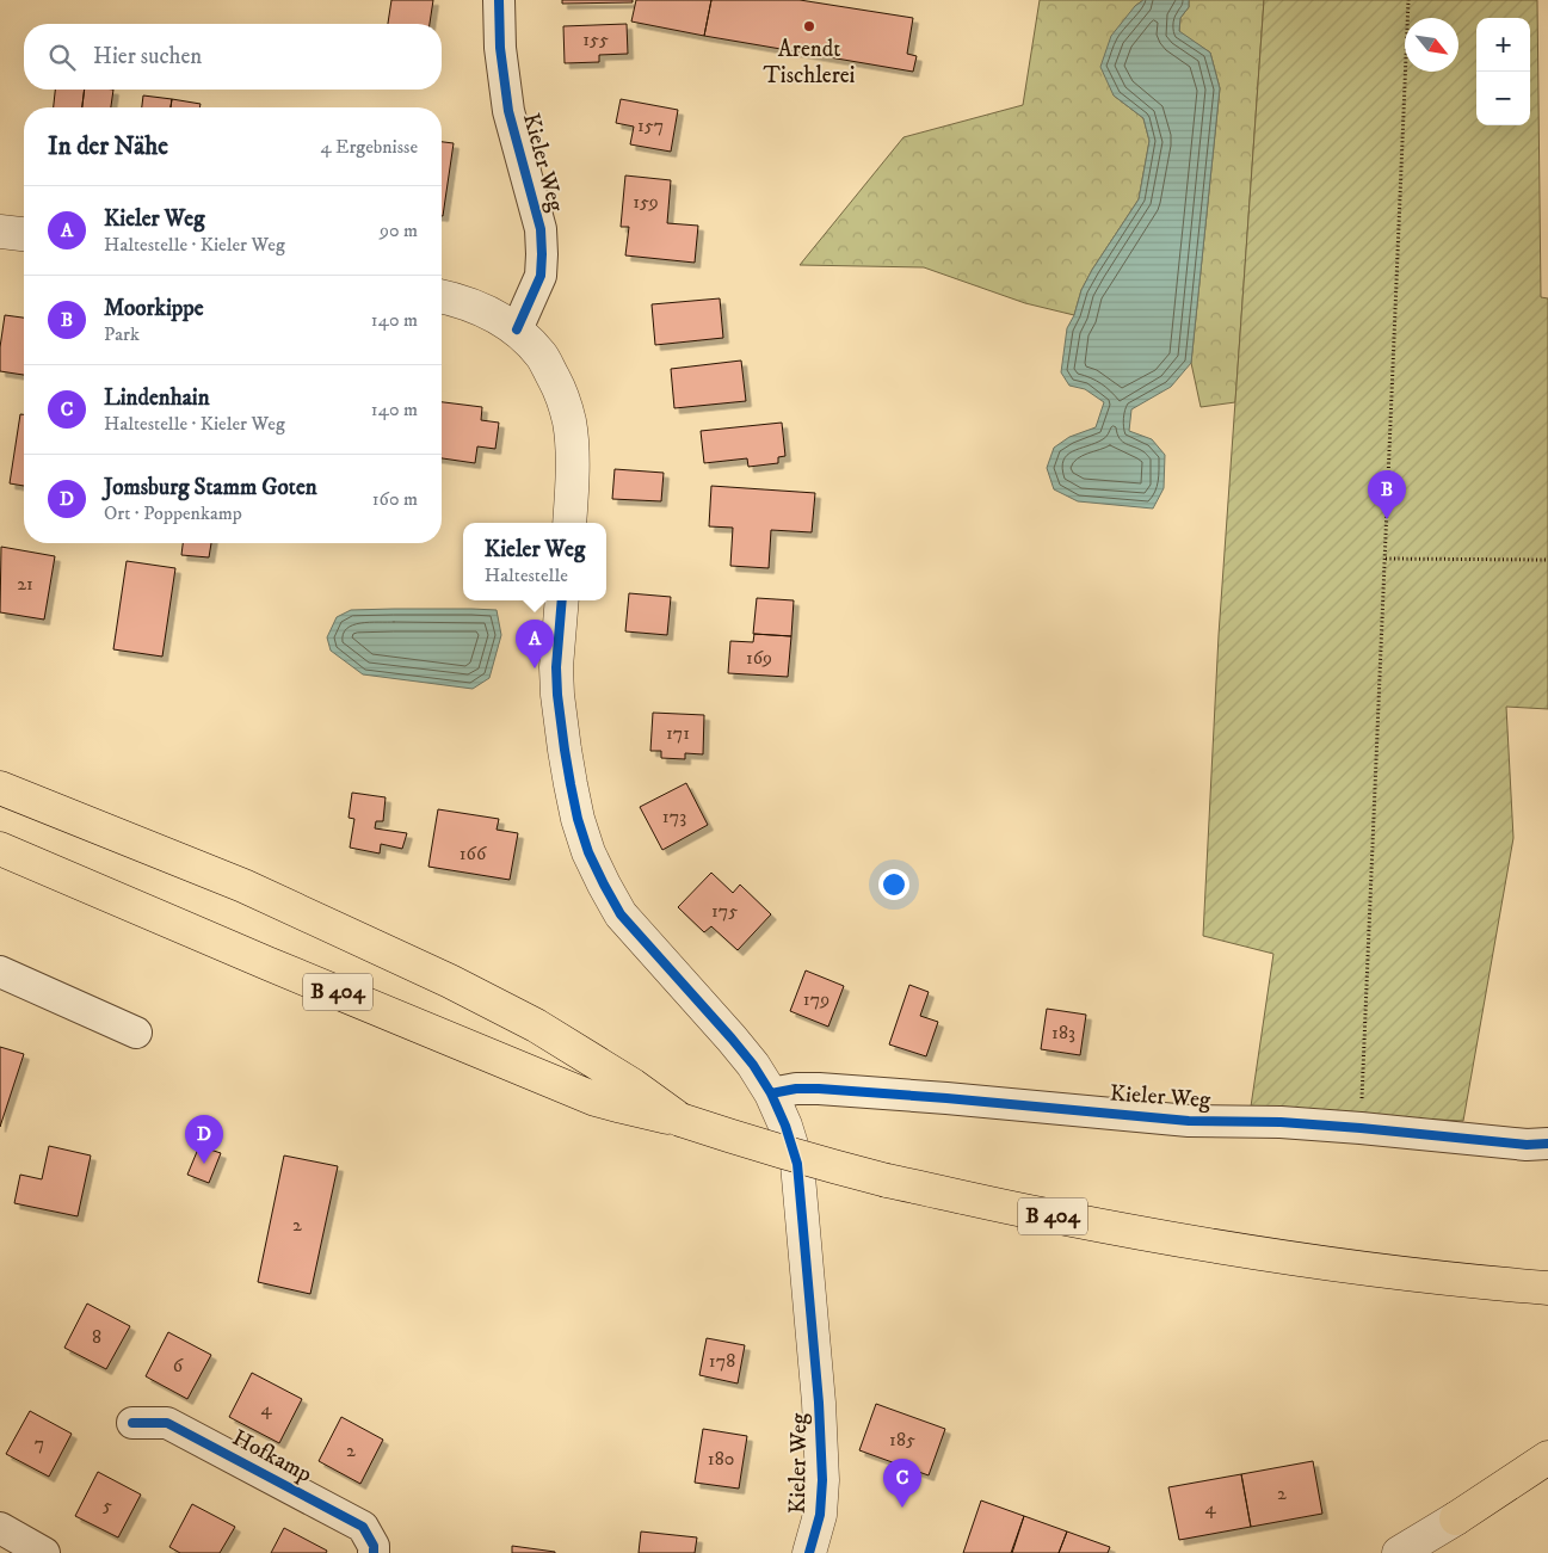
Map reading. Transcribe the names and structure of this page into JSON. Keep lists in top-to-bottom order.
{
  "streets": {
    "main road": ["B 404"],
    "street": ["Kieler Weg", "Hofkamp"]
  },
  "places": ["Arendt Tischlerei"],
  "house_numbers": [
    "155",
    "157",
    "159",
    "21",
    "169",
    "171",
    "173",
    "166",
    "175",
    "179",
    "183",
    "2",
    "8",
    "178",
    "6",
    "4",
    "185",
    "7",
    "2",
    "180",
    "2",
    "5",
    "4"
  ],
  "north": "bottom right",
  "page": {
    "map_buttons": ["+", "−"],
    "search": "Hier suchen",
    "heading": ["In der Nähe", "4 Ergebnisse"],
    "list": [
      {
        "mark": "A",
        "name": "Kieler Weg",
        "note": "Haltestelle · Kieler Weg",
        "value": "90 m"
      },
      {
        "mark": "B",
        "name": "Moorkippe",
        "note": "Park",
        "value": "140 m"
      },
      {
        "mark": "C",
        "name": "Lindenhain",
        "note": "Haltestelle · Kieler Weg",
        "value": "140 m"
      },
      {
        "mark": "D",
        "name": "Jomsburg Stamm Goten",
        "note": "Ort · Poppenkamp",
        "value": "160 m"
      }
    ],
    "pins": [
      "B",
      "A",
      "D",
      "C"
    ],
    "popup": ["Kieler Weg", "Haltestelle"]
  }
}
